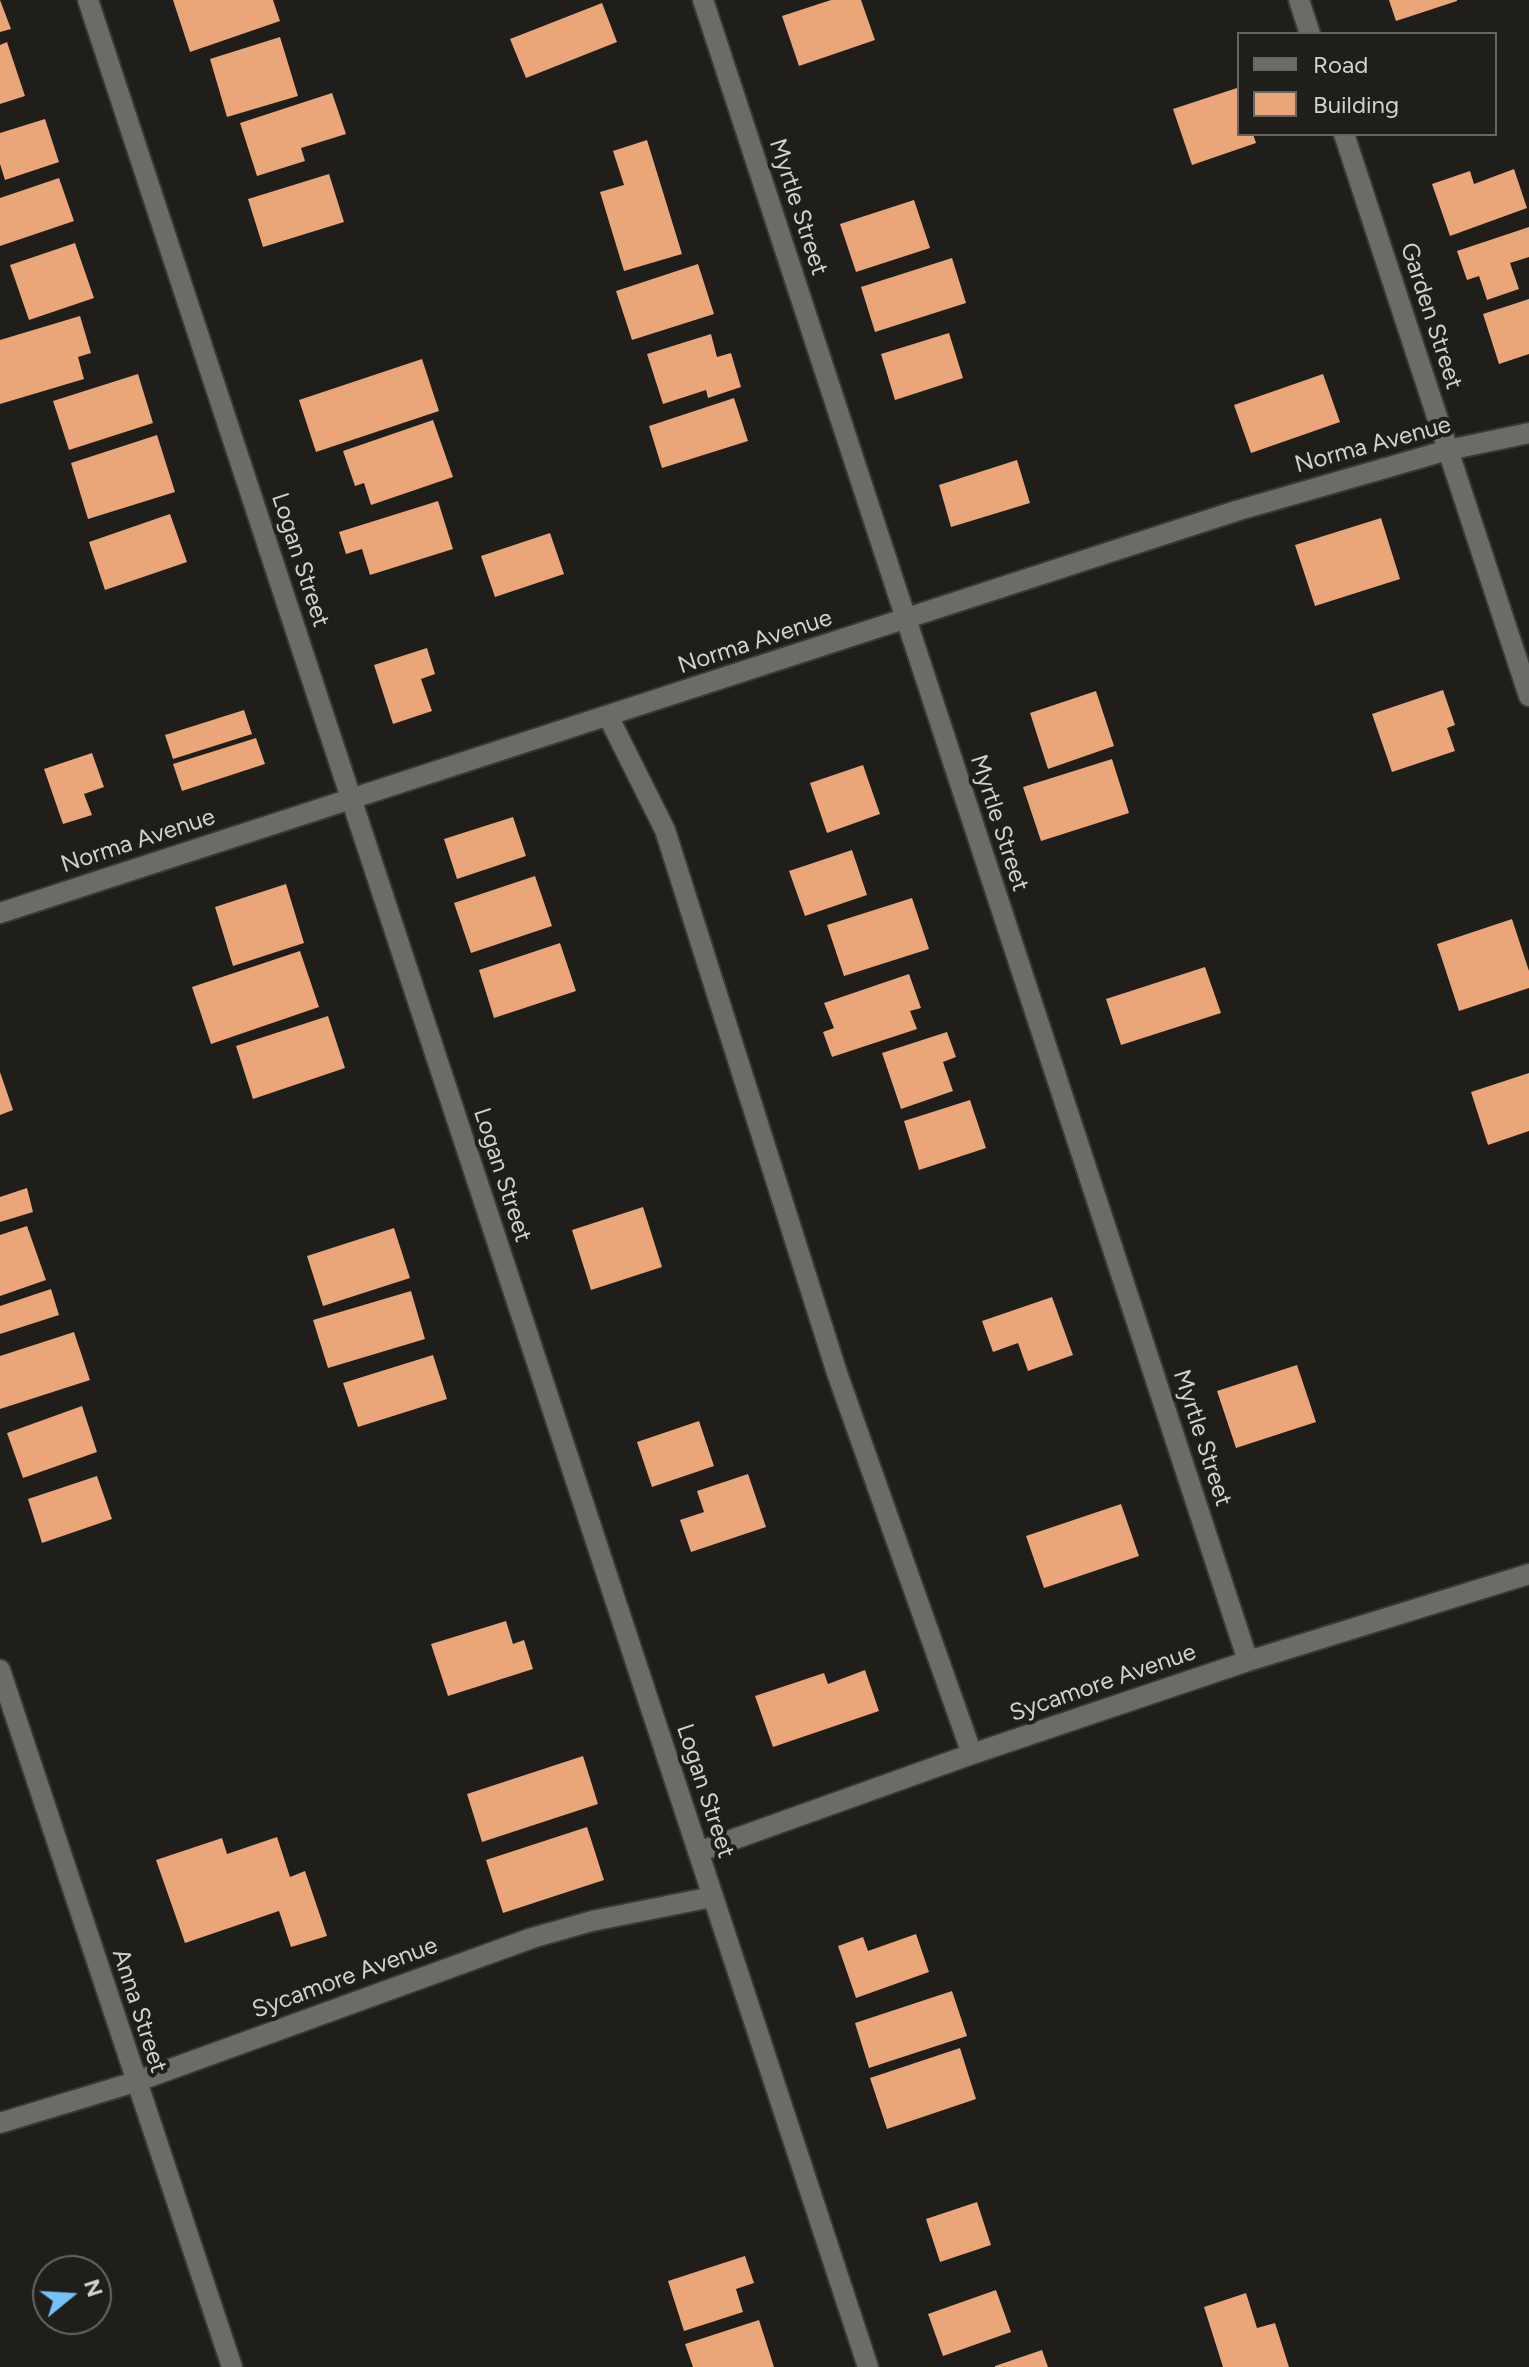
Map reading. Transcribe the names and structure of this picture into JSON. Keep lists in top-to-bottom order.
{
  "streets": {
    "street": [
      "Myrtle Street",
      "Garden Street",
      "Norma Avenue",
      "Logan Street",
      "Sycamore Avenue",
      "Anna Street"
    ]
  },
  "crossings": [
    ["Myrtle Street", "Norma Avenue"],
    ["Myrtle Street", "Sycamore Avenue"],
    ["Garden Street", "Norma Avenue"],
    ["Norma Avenue", "Logan Street"],
    ["Logan Street", "Sycamore Avenue"],
    ["Sycamore Avenue", "Anna Street"]
  ],
  "legend": ["Road", "Building"],
  "north": "right"
}
